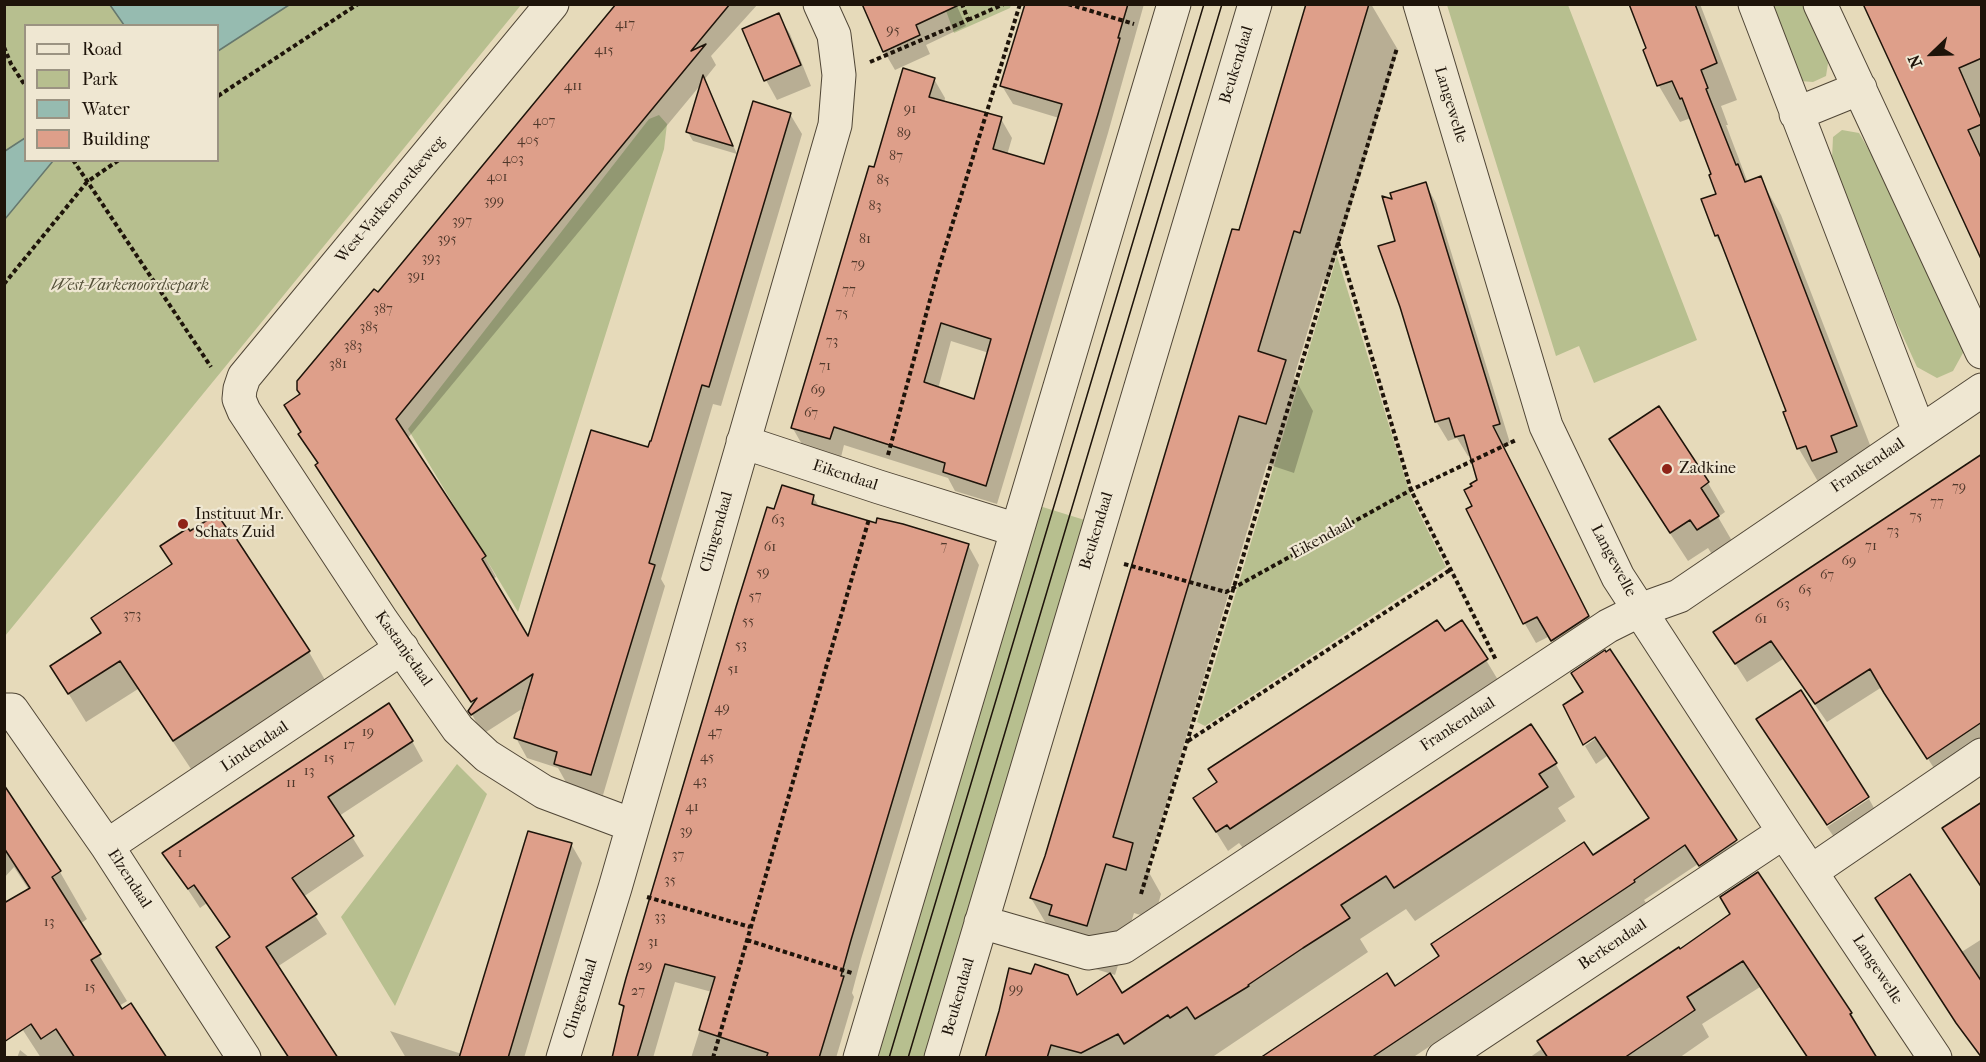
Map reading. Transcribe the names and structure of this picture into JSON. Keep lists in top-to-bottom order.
{
  "streets": {
    "street": [
      "Beukendaal",
      "Langewelle",
      "West-Varkenoordseweg",
      "Frankendaal",
      "Eikendaal",
      "Clingendaal",
      "Kastanjedaal",
      "Lindendaal",
      "Elzendaal",
      "Berkendaal"
    ]
  },
  "crossings": [
    ["Beukendaal", "Frankendaal"],
    ["Langewelle", "Frankendaal"],
    ["Langewelle", "Eikendaal"],
    ["Langewelle", "Berkendaal"],
    ["West-Varkenoordseweg", "Kastanjedaal"],
    ["Eikendaal", "Clingendaal"],
    ["Clingendaal", "Kastanjedaal"],
    ["Kastanjedaal", "Lindendaal"],
    ["Lindendaal", "Elzendaal"]
  ],
  "parks": ["West-Varkenoordsepark"],
  "places": ["Zadkine", "Instituut Mr. Schats Zuid"],
  "house_numbers": [
    "417",
    "95",
    "415",
    "411",
    "91",
    "407",
    "89",
    "405",
    "87",
    "403",
    "401",
    "85",
    "399",
    "83",
    "397",
    "395",
    "81",
    "393",
    "79",
    "391",
    "77",
    "387",
    "75",
    "385",
    "73",
    "383",
    "381",
    "71",
    "69",
    "67",
    "79",
    "77",
    "75",
    "63",
    "73",
    "7",
    "71",
    "61",
    "69",
    "59",
    "67",
    "65",
    "57",
    "63",
    "373",
    "61",
    "55",
    "53",
    "51",
    "49",
    "19",
    "47",
    "17",
    "45",
    "15",
    "13",
    "43",
    "11",
    "41",
    "39",
    "1",
    "37",
    "35",
    "33",
    "13",
    "31",
    "29",
    "15",
    "99",
    "27"
  ],
  "legend": [
    "Road",
    "Park",
    "Water",
    "Building"
  ],
  "north": "bottom left"
}
